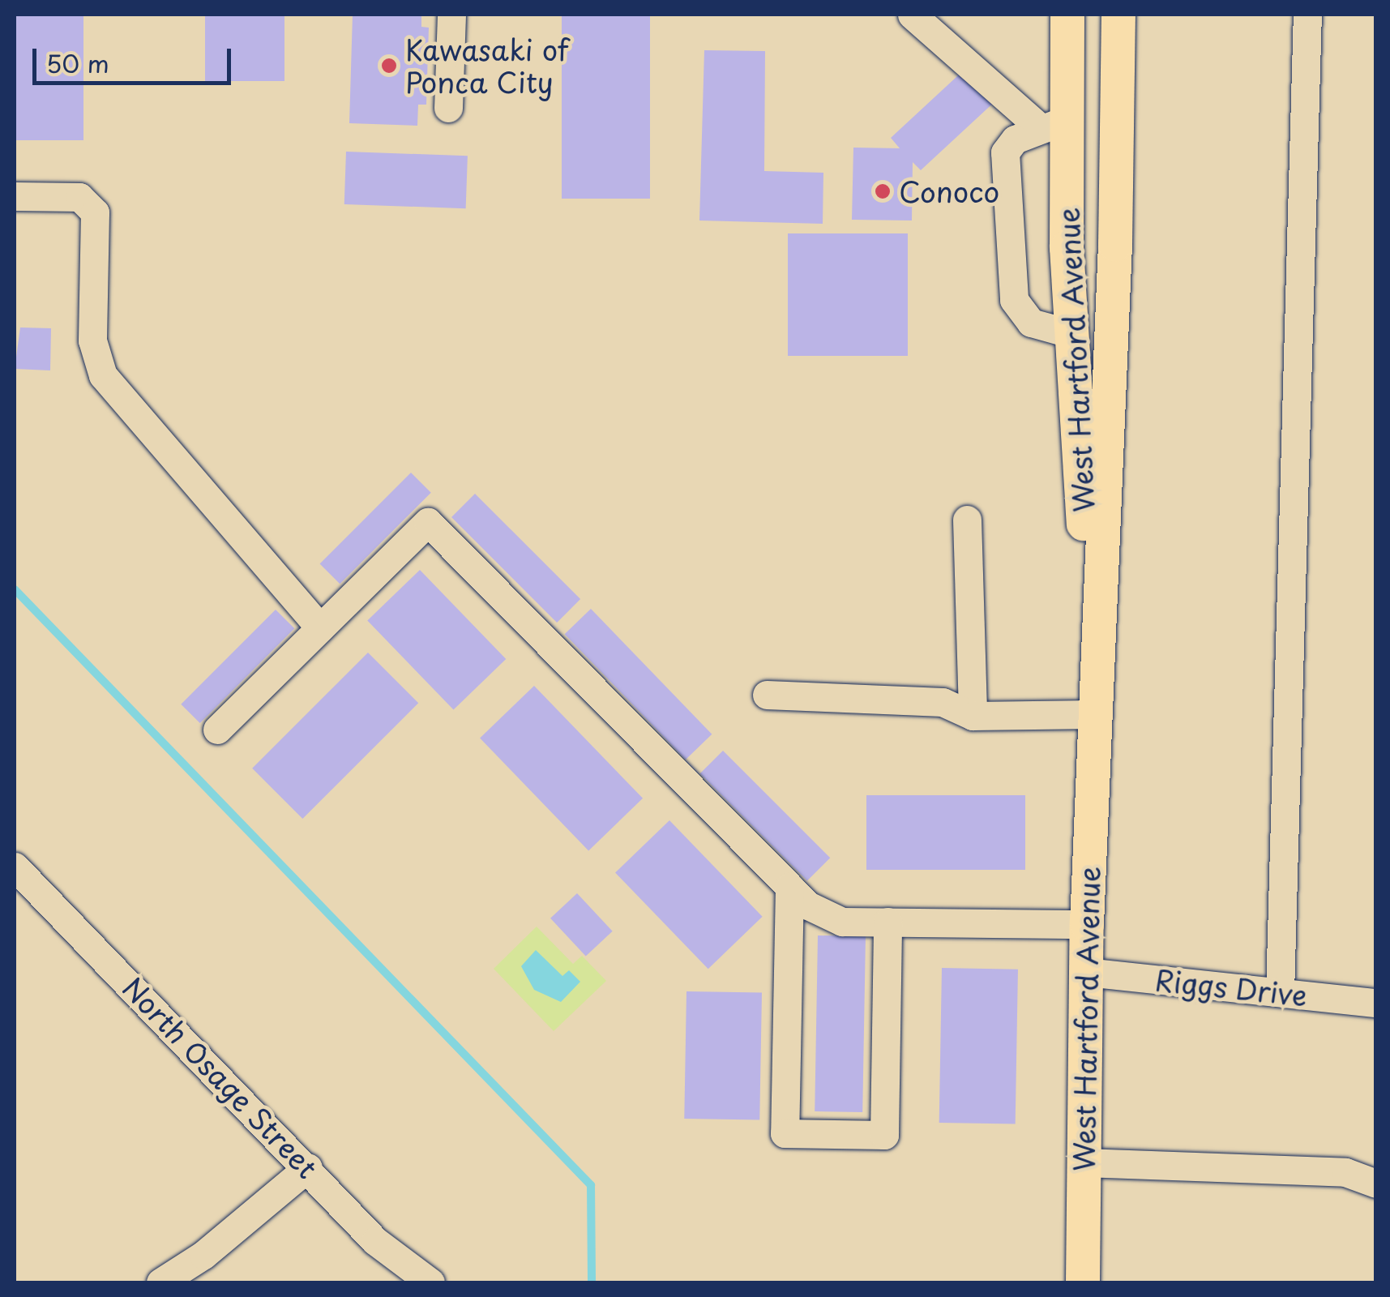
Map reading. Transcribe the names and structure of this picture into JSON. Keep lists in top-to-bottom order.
{
  "streets": {
    "main road": ["West Hartford Avenue"],
    "street": ["Riggs Drive", "North Osage Street"]
  },
  "crossings": [
    ["West Hartford Avenue", "Riggs Drive"]
  ],
  "places": ["Kawasaki of Ponca City", "Conoco"],
  "scale_bar": "50 m"
}
